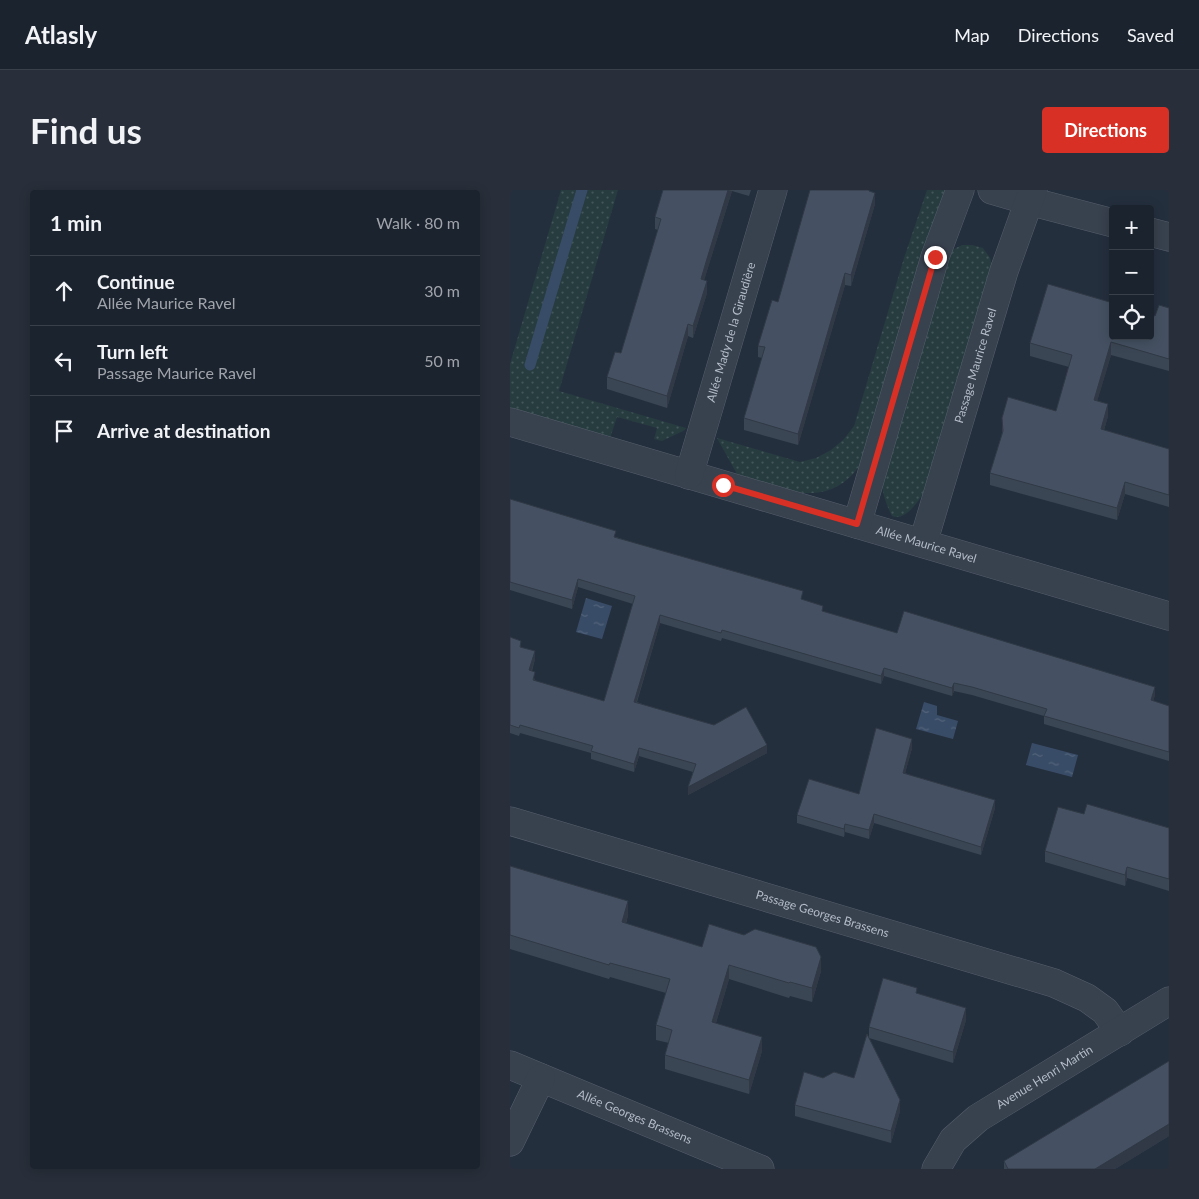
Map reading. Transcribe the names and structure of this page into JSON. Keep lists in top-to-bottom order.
{
  "streets": {
    "street": [
      "Allée Mady de la Giraudière",
      "Passage Maurice Ravel",
      "Allée Maurice Ravel",
      "Passage Georges Brassens",
      "Avenue Henri Martin",
      "Allée Georges Brassens"
    ]
  },
  "crossings": [
    ["Allée Mady de la Giraudière", "Allée Maurice Ravel"],
    ["Passage Maurice Ravel", "Allée Maurice Ravel"],
    ["Passage Georges Brassens", "Avenue Henri Martin"]
  ],
  "page": {
    "header": "Atlasly",
    "nav": ["Map", "Directions", "Saved"],
    "buttons": "Directions",
    "title": "Find us",
    "heading": ["1 min", "Walk · 80 m"],
    "map_buttons": ["+", "−"],
    "list": [
      ["Continue", "Allée Maurice Ravel", "30 m"],
      ["Turn left", "Passage Maurice Ravel", "50 m"],
      "Arrive at destination"
    ]
  }
}
